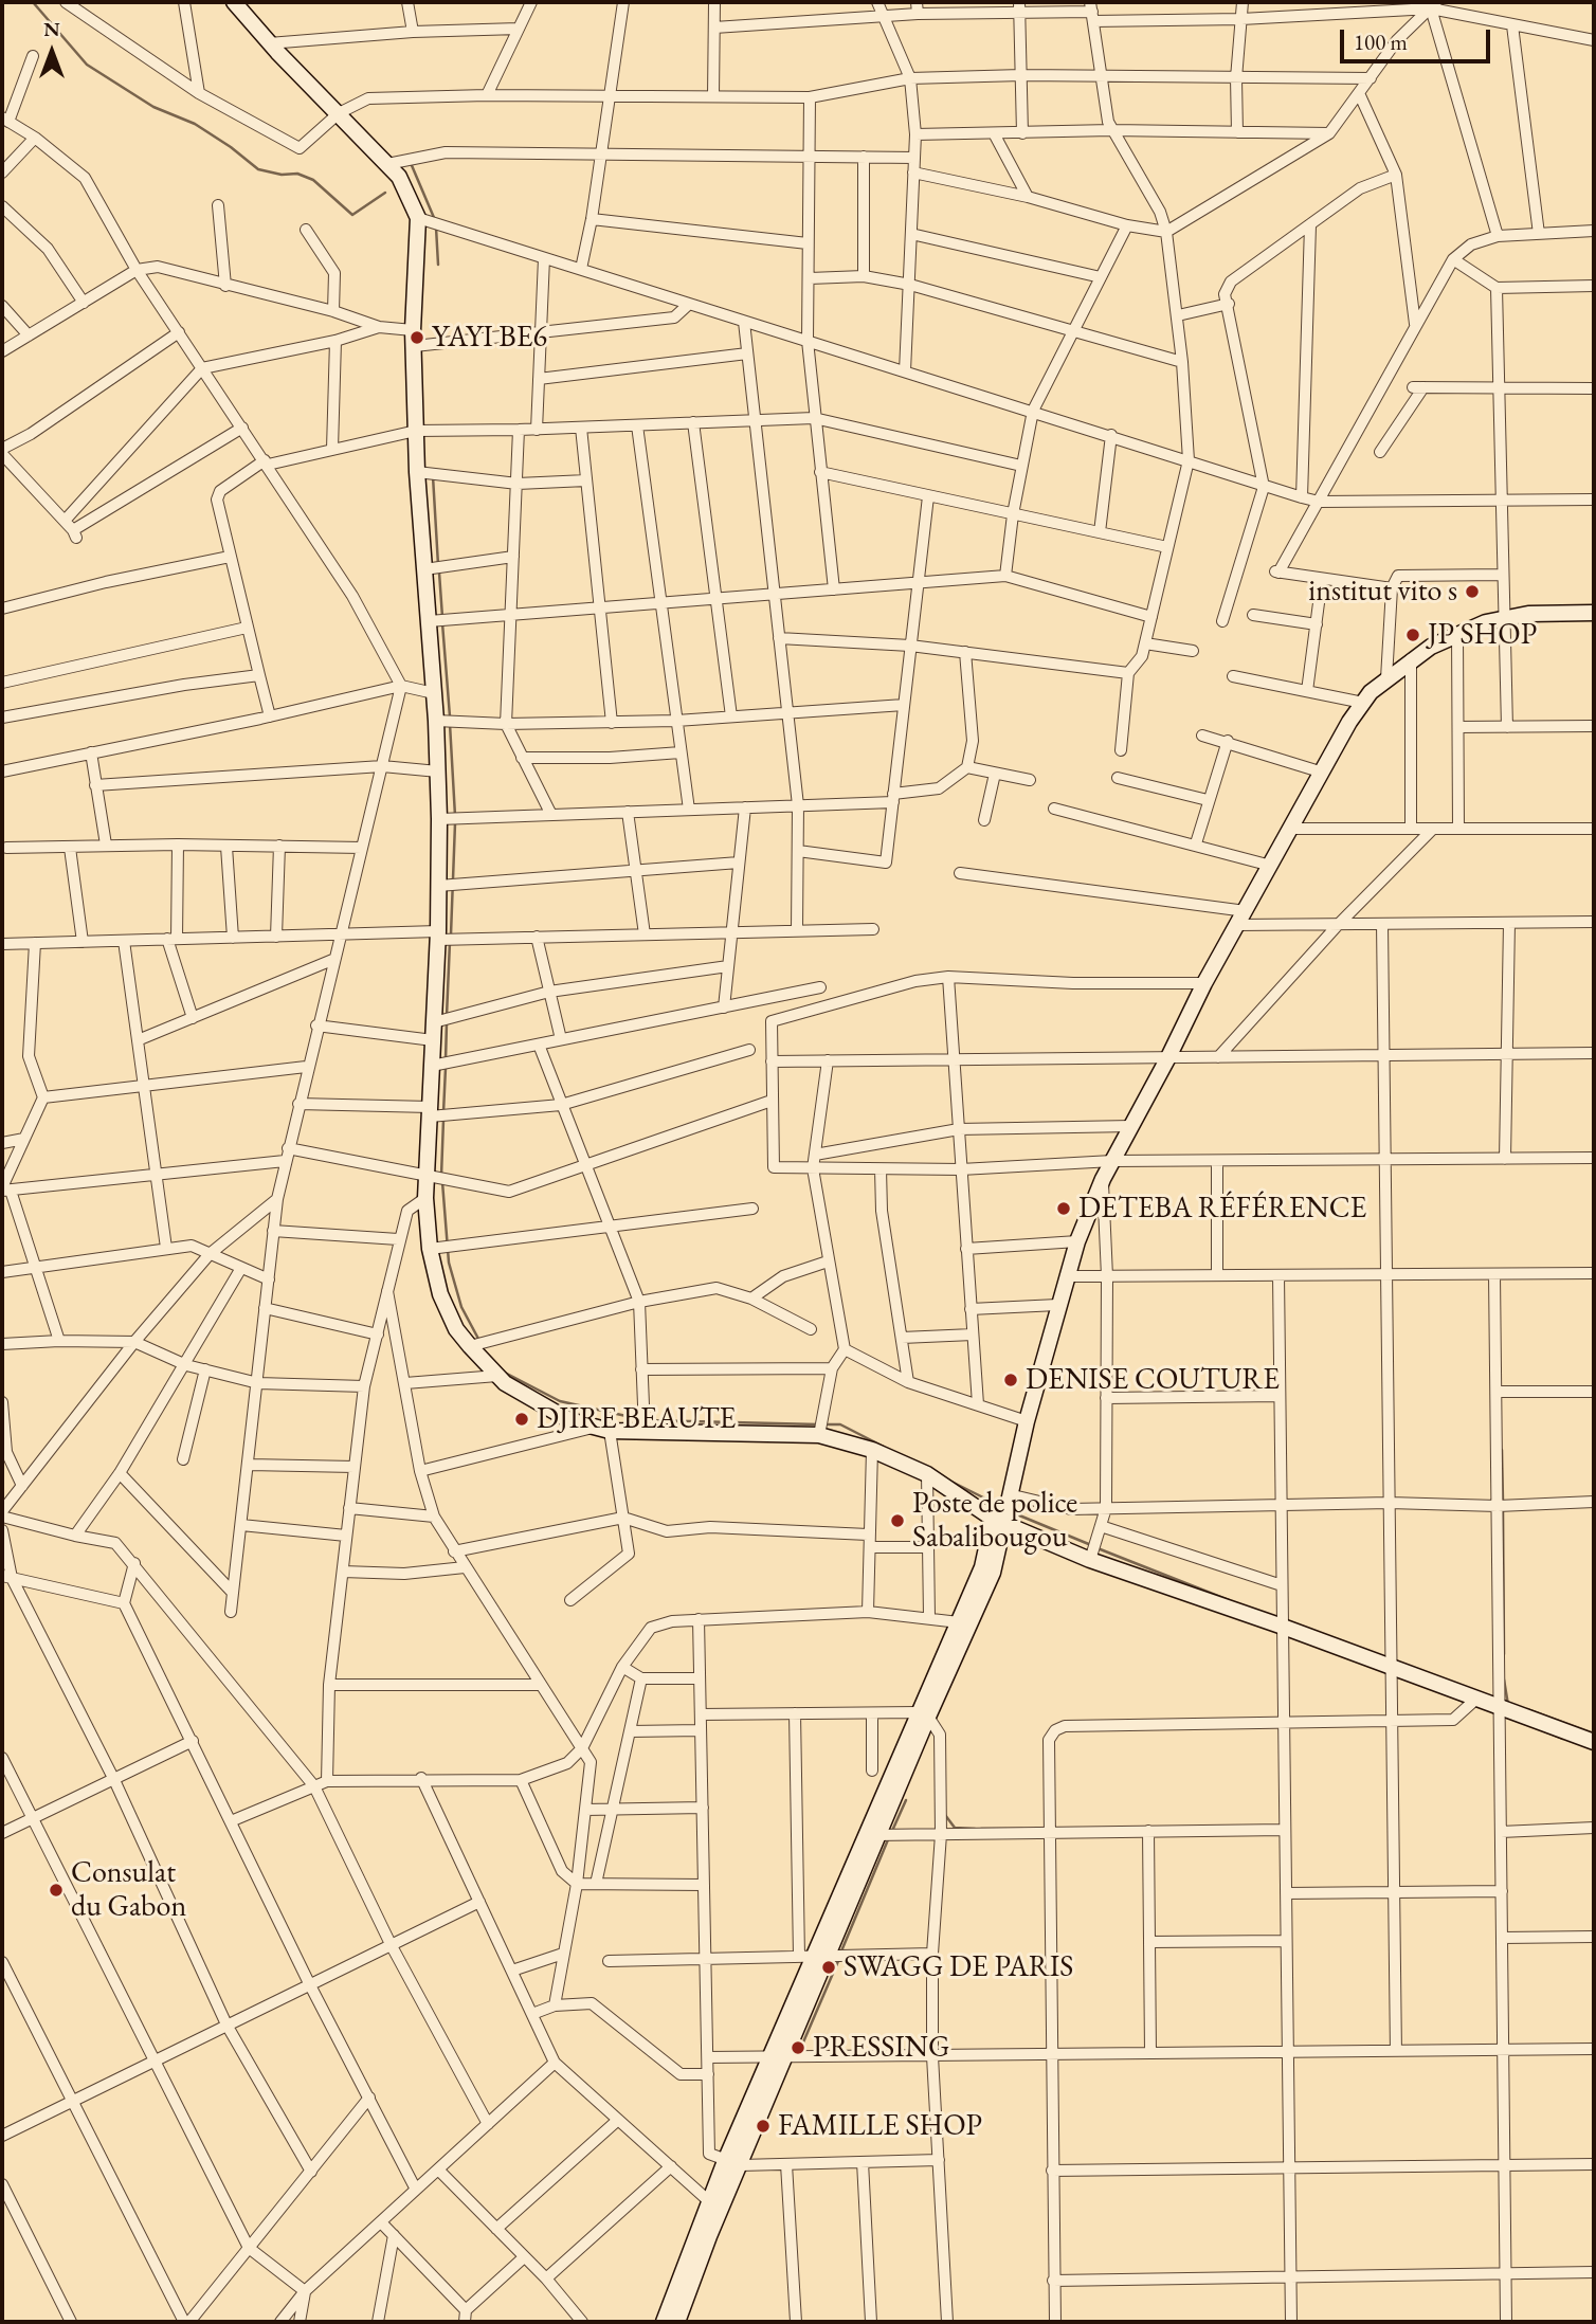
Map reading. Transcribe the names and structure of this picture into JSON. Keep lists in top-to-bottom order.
{
  "places": [
    "YAYI BE6",
    "institut vito s",
    "JP SHOP",
    "DETEBA RÉFÉRENCE",
    "DENISE COUTURE",
    "DJIRE BEAUTE",
    "Poste de police Sabalibougou",
    "Consulat du Gabon",
    "SWAGG DE PARIS",
    "PRESSING",
    "FAMILLE SHOP"
  ],
  "scale_bar": "100 m",
  "north": "top"
}
